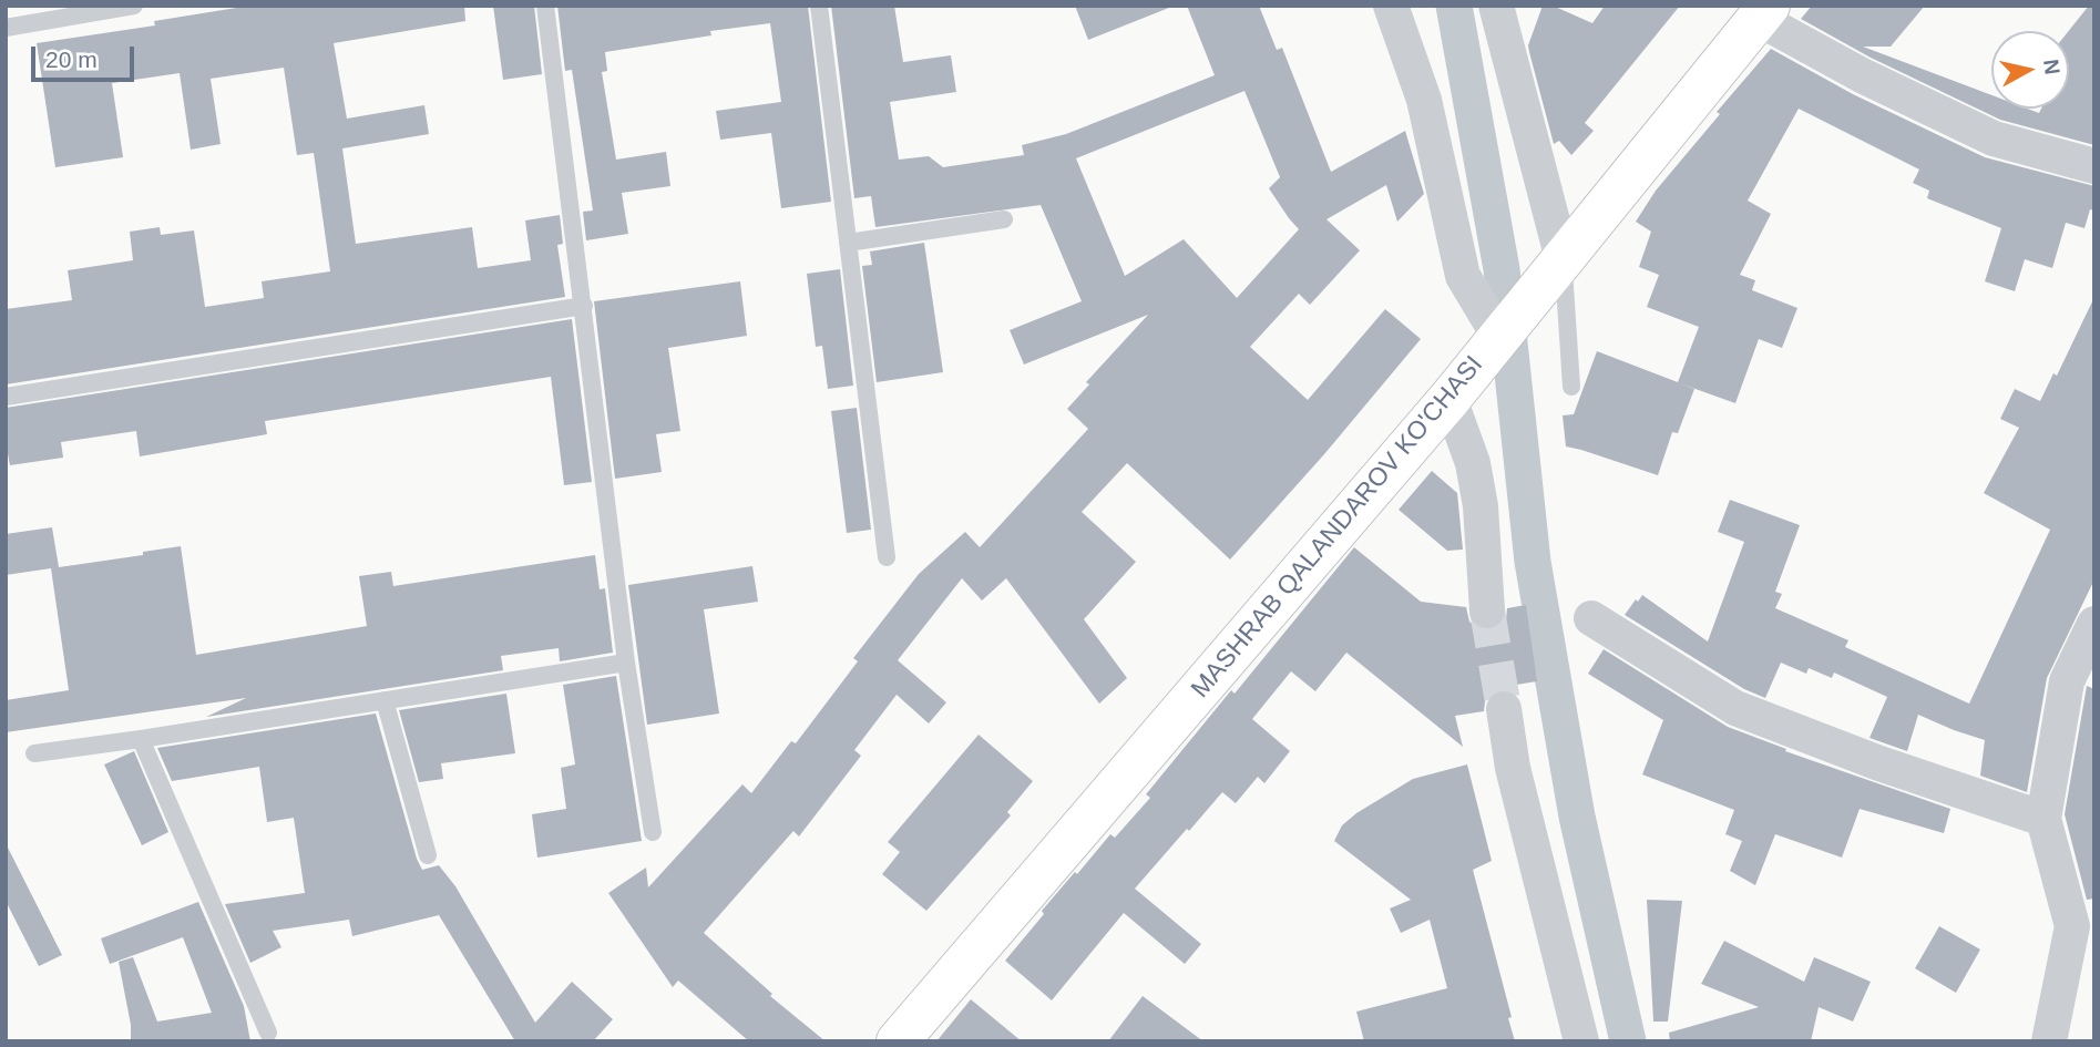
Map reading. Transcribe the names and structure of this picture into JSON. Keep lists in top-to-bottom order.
{
  "streets": {
    "main road": ["MASHRAB QALANDAROV KO'CHASI"]
  },
  "scale_bar": "20 m",
  "north": "right"
}
